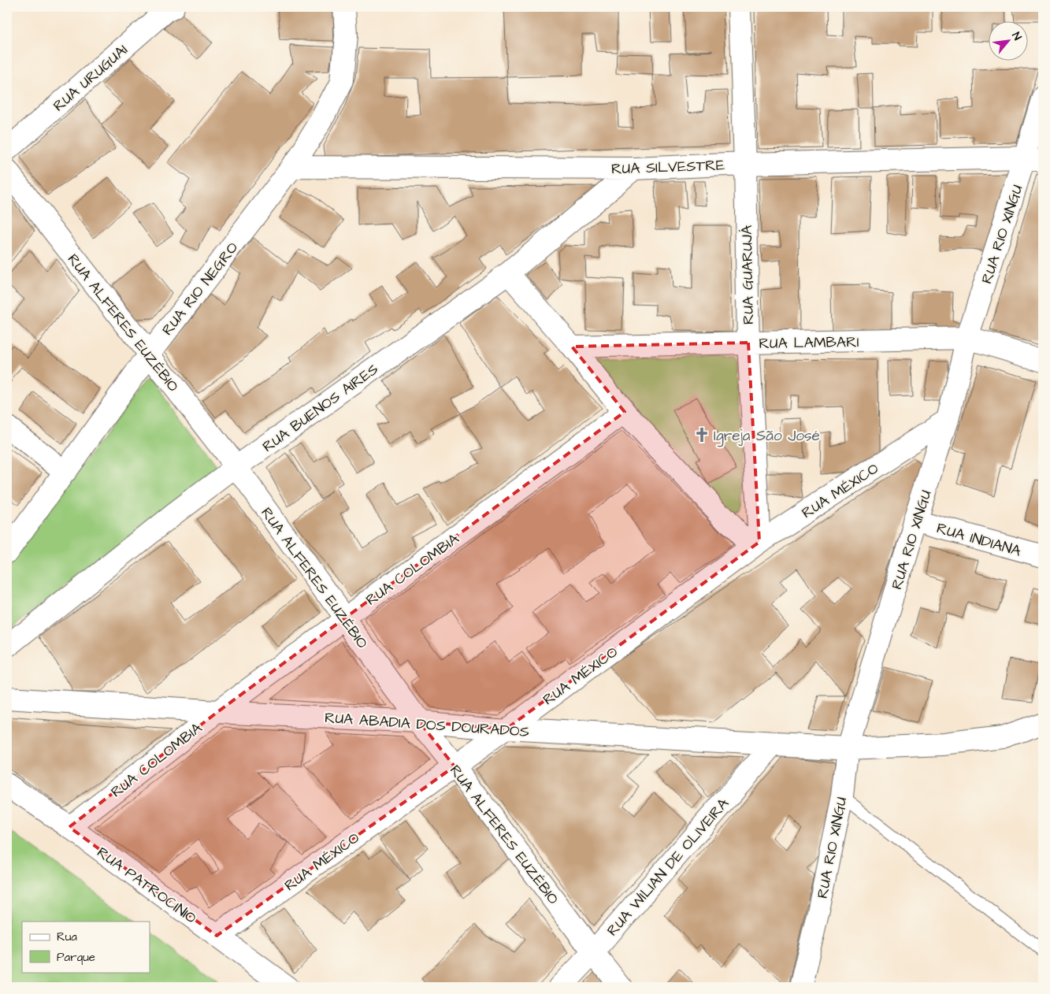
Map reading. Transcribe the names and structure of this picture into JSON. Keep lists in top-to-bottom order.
{
  "streets": {
    "street": [
      "RUA URUGUAI",
      "RUA SILVESTRE",
      "RUA RIO XINGU",
      "RUA GUARUJÁ",
      "RUA RIO NEGRO",
      "RUA ALFERES EUZÉBIO",
      "RUA LAMBARI",
      "RUA BUENOS AIRES",
      "RUA MÉXICO",
      "RUA INDIANA",
      "RUA COLOMBIA",
      "RUA ABADIA DOS DOURADOS",
      "RUA WILIAN DE OLIVEIRA",
      "RUA PATROCINIO"
    ]
  },
  "crossings": [
    ["RUA SILVESTRE", "RUA RIO XINGU"],
    ["RUA SILVESTRE", "RUA GUARUJÁ"],
    ["RUA SILVESTRE", "RUA RIO NEGRO"],
    ["RUA SILVESTRE", "RUA BUENOS AIRES"],
    ["RUA RIO XINGU", "RUA LAMBARI"],
    ["RUA RIO XINGU", "RUA MÉXICO"],
    ["RUA RIO XINGU", "RUA INDIANA"],
    ["RUA RIO XINGU", "RUA ABADIA DOS DOURADOS"],
    ["RUA GUARUJÁ", "RUA LAMBARI"],
    ["RUA GUARUJÁ", "RUA MÉXICO"],
    ["RUA RIO NEGRO", "RUA ALFERES EUZÉBIO"],
    ["RUA ALFERES EUZÉBIO", "RUA BUENOS AIRES"],
    ["RUA ALFERES EUZÉBIO", "RUA MÉXICO"],
    ["RUA ALFERES EUZÉBIO", "RUA COLOMBIA"],
    ["RUA ALFERES EUZÉBIO", "RUA ABADIA DOS DOURADOS"],
    ["RUA ALFERES EUZÉBIO", "RUA WILIAN DE OLIVEIRA"],
    ["RUA MÉXICO", "RUA ABADIA DOS DOURADOS"],
    ["RUA MÉXICO", "RUA PATROCINIO"],
    ["RUA COLOMBIA", "RUA ABADIA DOS DOURADOS"],
    ["RUA COLOMBIA", "RUA PATROCINIO"],
    ["RUA ABADIA DOS DOURADOS", "RUA WILIAN DE OLIVEIRA"]
  ],
  "places": {
    "church": ["Igreja São José"]
  },
  "legend": ["Rua", "Parque"],
  "north": "top right"
}
